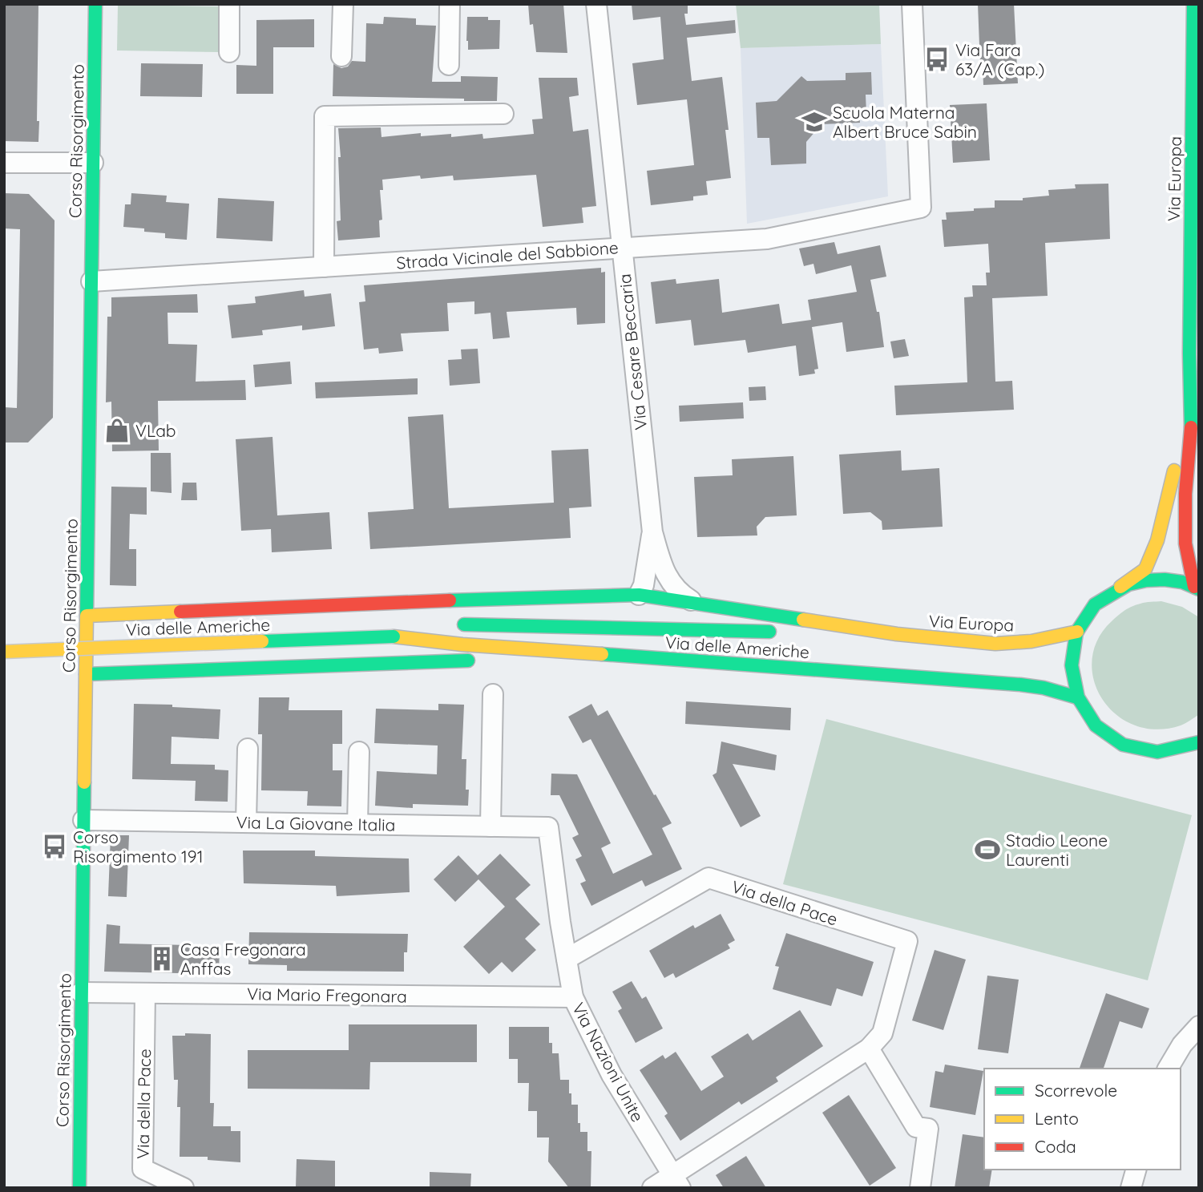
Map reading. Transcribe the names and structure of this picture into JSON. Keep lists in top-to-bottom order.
{
  "streets": {
    "main road": ["Corso Risorgimento", "Via Europa", "Via delle Americhe"],
    "street": [
      "Strada Vicinale del Sabbione",
      "Via Cesare Beccaria",
      "Via La Giovane Italia",
      "Via della Pace",
      "Via Mario Fregonara",
      "Via Nazioni Unite"
    ]
  },
  "crossings": [
    ["Corso Risorgimento", "Strada Vicinale del Sabbione"],
    ["Corso Risorgimento", "Via La Giovane Italia"],
    ["Corso Risorgimento", "Via Mario Fregonara"],
    ["Via Europa", "Via delle Americhe"],
    ["Strada Vicinale del Sabbione", "Via Cesare Beccaria"],
    ["Via La Giovane Italia", "Via Nazioni Unite"],
    ["Via della Pace", "Via Mario Fregonara"],
    ["Via della Pace", "Via Nazioni Unite"],
    ["Via Mario Fregonara", "Via Nazioni Unite"]
  ],
  "places": {
    "bus stop": ["Via Fara 63/A (Cap.)", "Corso Risorgimento 191"],
    "school or university": ["Scuola Materna Albert Bruce Sabin"],
    "shop": ["VLab"],
    "sports": ["Stadio Leone Laurenti"],
    "building": ["Casa Fregonara Anffas"]
  },
  "legend": ["Scorrevole", "Lento", "Coda"]
}
